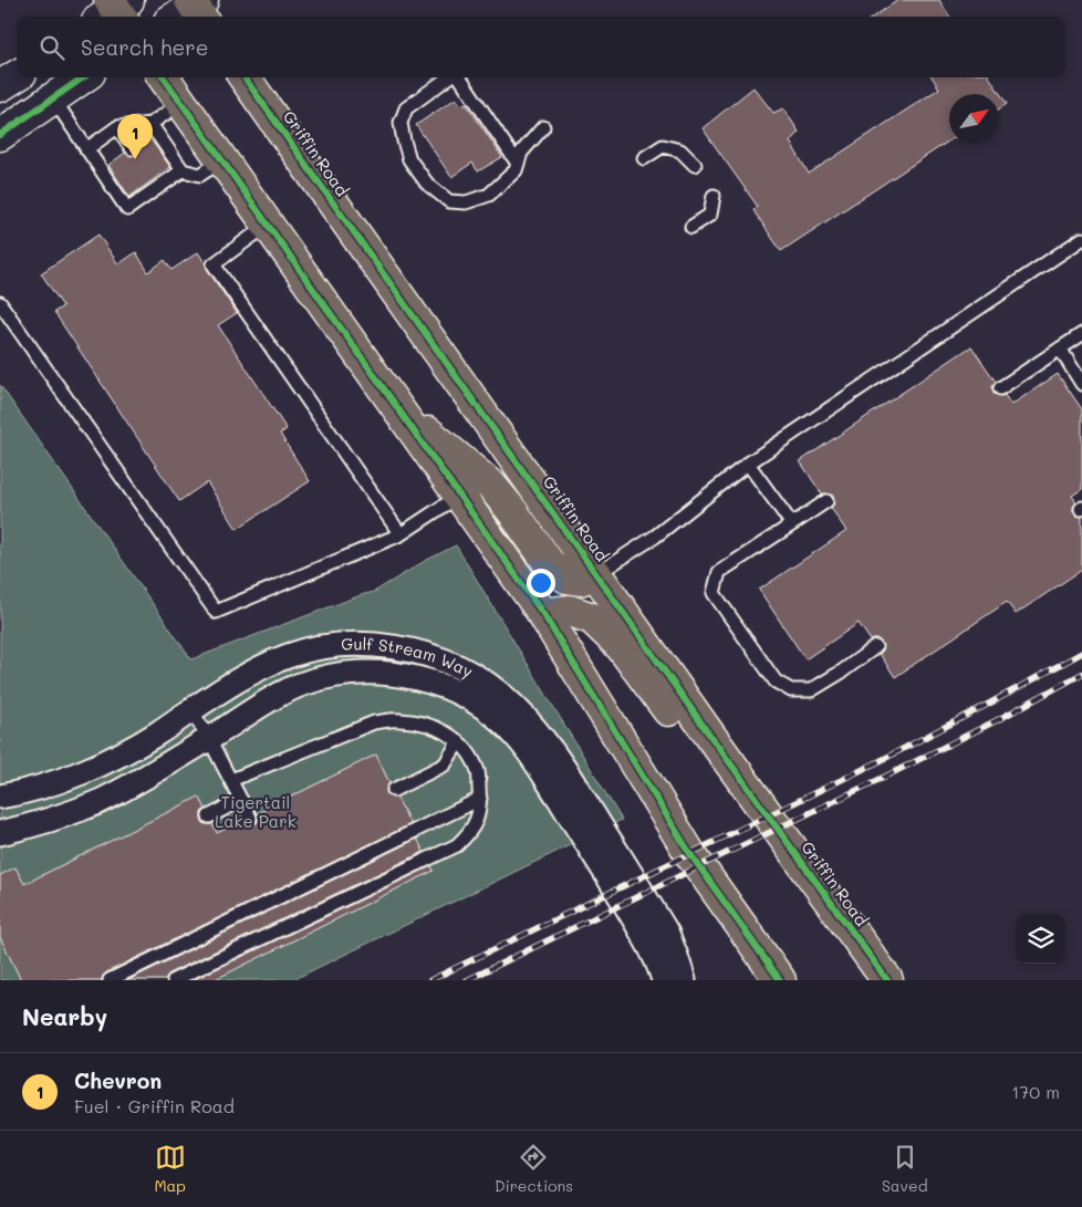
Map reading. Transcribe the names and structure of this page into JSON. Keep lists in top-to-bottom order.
{
  "streets": {
    "main road": ["Griffin Road"],
    "street": ["Gulf Stream Way"]
  },
  "parks": ["Tigertail Lake Park"],
  "north": "top right",
  "page": {
    "search": "Search here",
    "pins": "1",
    "heading": "Nearby",
    "list": [
      {
        "mark": "1",
        "name": "Chevron",
        "note": "Fuel · Griffin Road",
        "value": "170 m"
      }
    ],
    "nav": ["Map", "Directions", "Saved"]
  }
}
